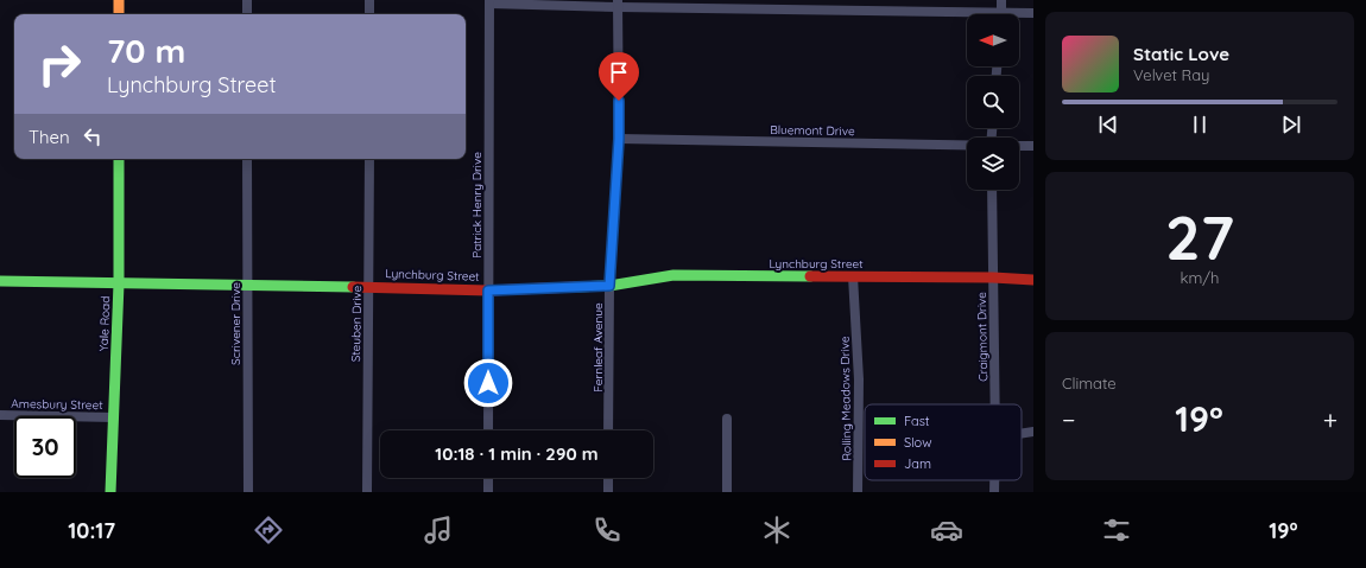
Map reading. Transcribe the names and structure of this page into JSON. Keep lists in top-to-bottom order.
{
  "streets": {
    "street": [
      "Bluemont Drive",
      "Patrick Henry Drive",
      "Lynchburg Street",
      "Yale Road",
      "Scrivener Drive",
      "Steuben Drive",
      "Craigmont Drive",
      "Fernleaf Avenue",
      "Rolling Meadows Drive",
      "Amesbury Street"
    ]
  },
  "crossings": [
    ["Bluemont Drive", "Fernleaf Avenue"],
    ["Patrick Henry Drive", "Lynchburg Street"],
    ["Lynchburg Street", "Yale Road"],
    ["Lynchburg Street", "Scrivener Drive"],
    ["Lynchburg Street", "Steuben Drive"],
    ["Lynchburg Street", "Craigmont Drive"],
    ["Lynchburg Street", "Fernleaf Avenue"],
    ["Lynchburg Street", "Rolling Meadows Drive"],
    ["Yale Road", "Amesbury Street"]
  ],
  "legend": ["Fast", "Slow", "Jam"],
  "north": "left",
  "page": {
    "turn": ["70 m", "Lynchburg Street"],
    "song": ["Static Love", "Velvet Ray"],
    "then": "Then",
    "tile": [
      ["27", "km/h"],
      "Climate"
    ],
    "heat": ["−", "19°", "+"],
    "limit": "30",
    "trip": "10:18 · 1 min · 290 m",
    "tabs": ["10:17", "19°"]
  }
}
